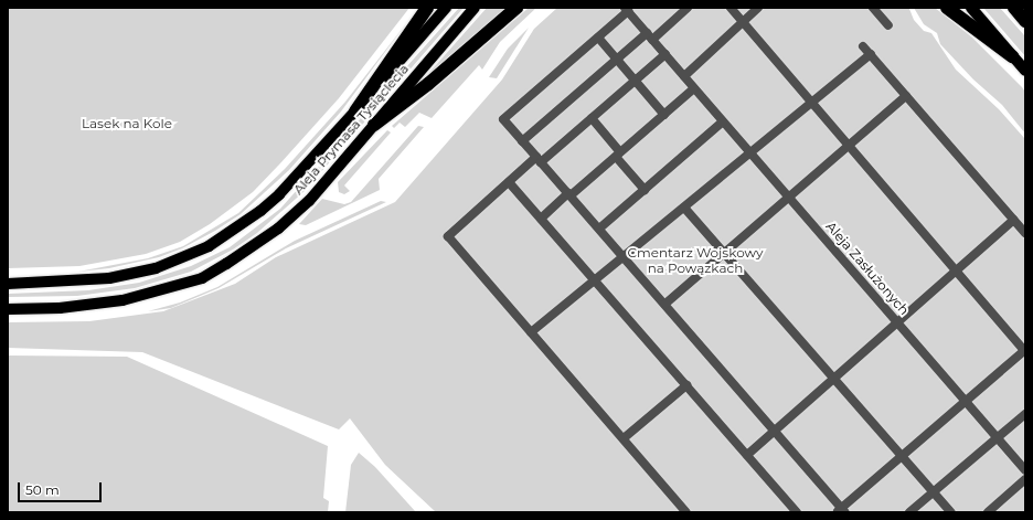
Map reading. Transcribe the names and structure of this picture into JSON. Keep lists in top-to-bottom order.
{
  "streets": {
    "main road": ["Aleja Prymasa Tysiąclecia"],
    "street": ["Aleja Zasłużonych"]
  },
  "parks": ["Lasek na Kole", "Cmentarz Wojskowy na Powązkach"],
  "scale_bar": "50 m"
}
